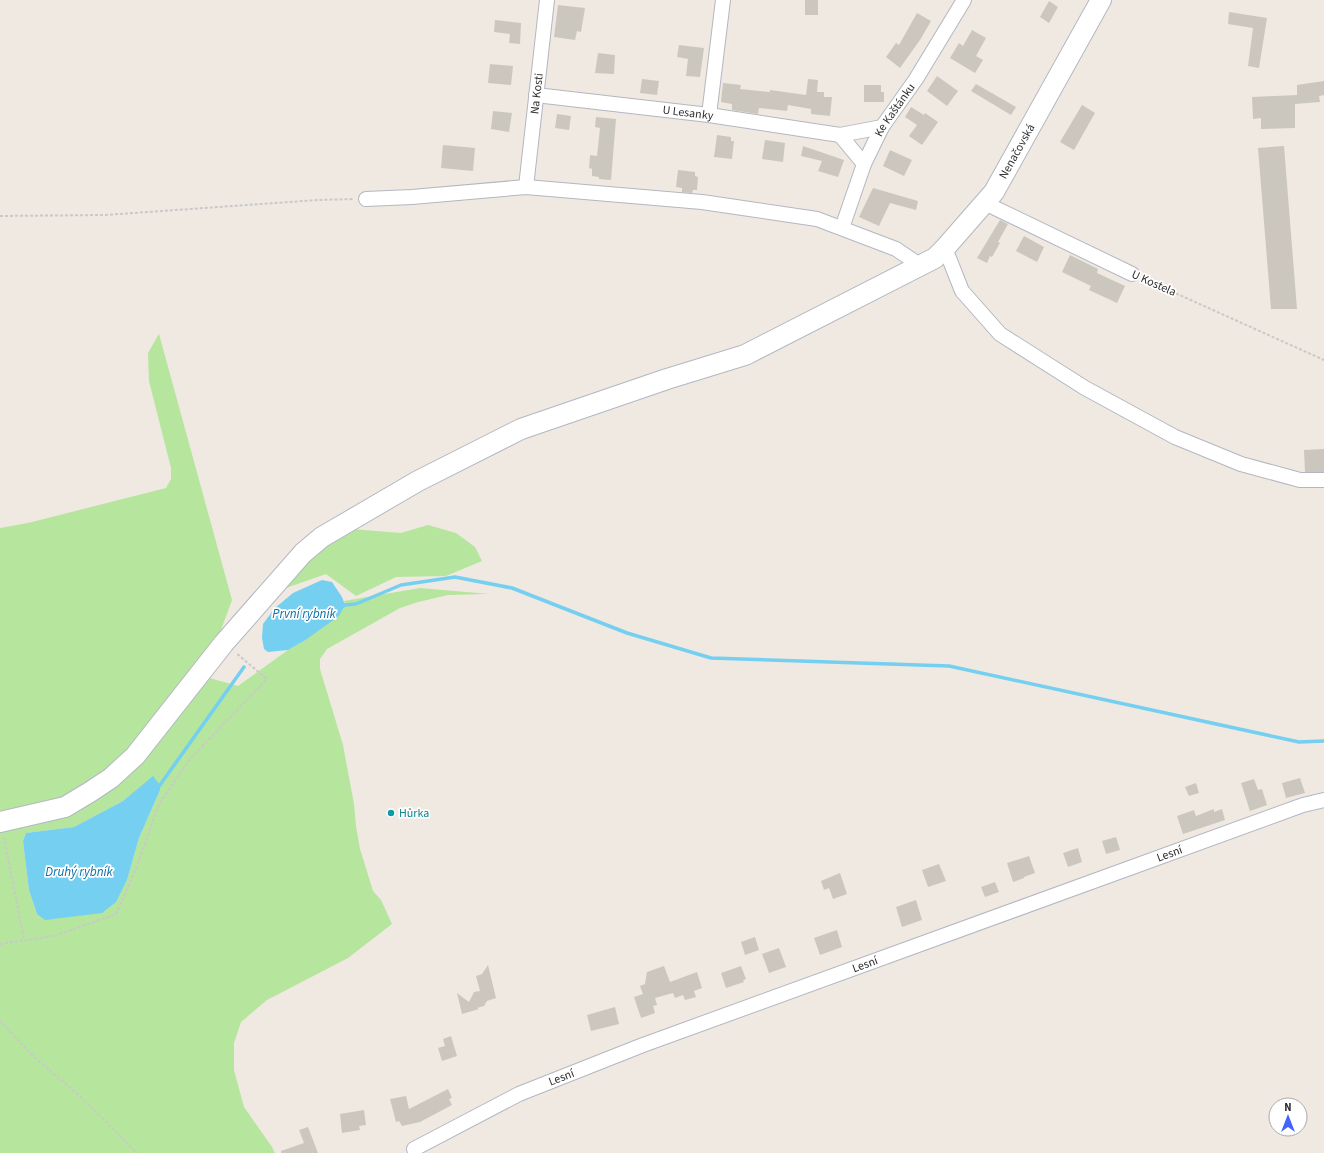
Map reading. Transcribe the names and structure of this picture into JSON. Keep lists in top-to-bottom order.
{
  "streets": {
    "street": [
      "Na Kosti",
      "Ke Kaštánku",
      "U Lesanky",
      "Nenačovská",
      "U Kostela",
      "Lesní"
    ]
  },
  "crossings": [
    ["Na Kosti", "U Lesanky"],
    ["Ke Kaštánku", "U Lesanky"],
    ["Nenačovská", "U Kostela"]
  ],
  "water": ["První rybník", "Druhý rybník"],
  "places": ["Hůrka"],
  "north": "top"
}
